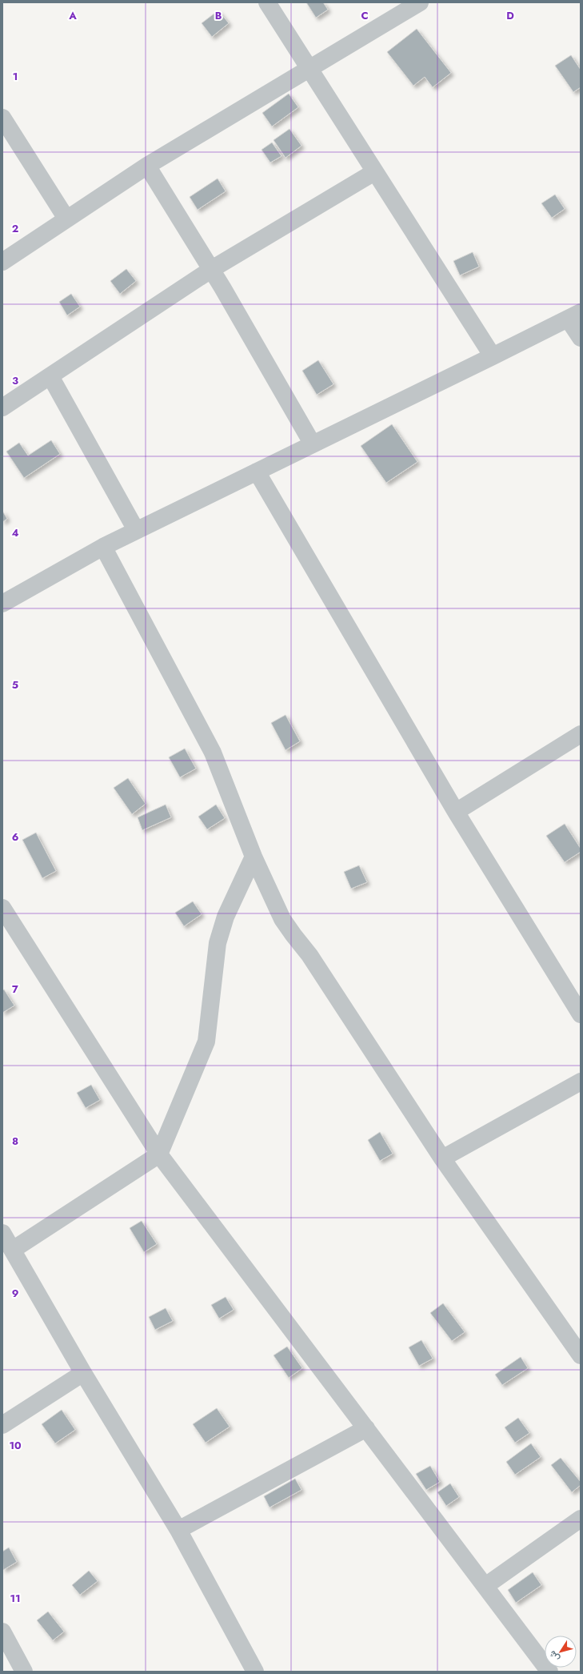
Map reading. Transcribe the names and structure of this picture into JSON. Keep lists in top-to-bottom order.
{
  "north": "bottom left",
  "grid": {
    "columns": [
      "A",
      "B",
      "C",
      "D"
    ],
    "rows": [
      "1",
      "2",
      "3",
      "4",
      "5",
      "6",
      "7",
      "8",
      "9",
      "10",
      "11"
    ]
  }
}
